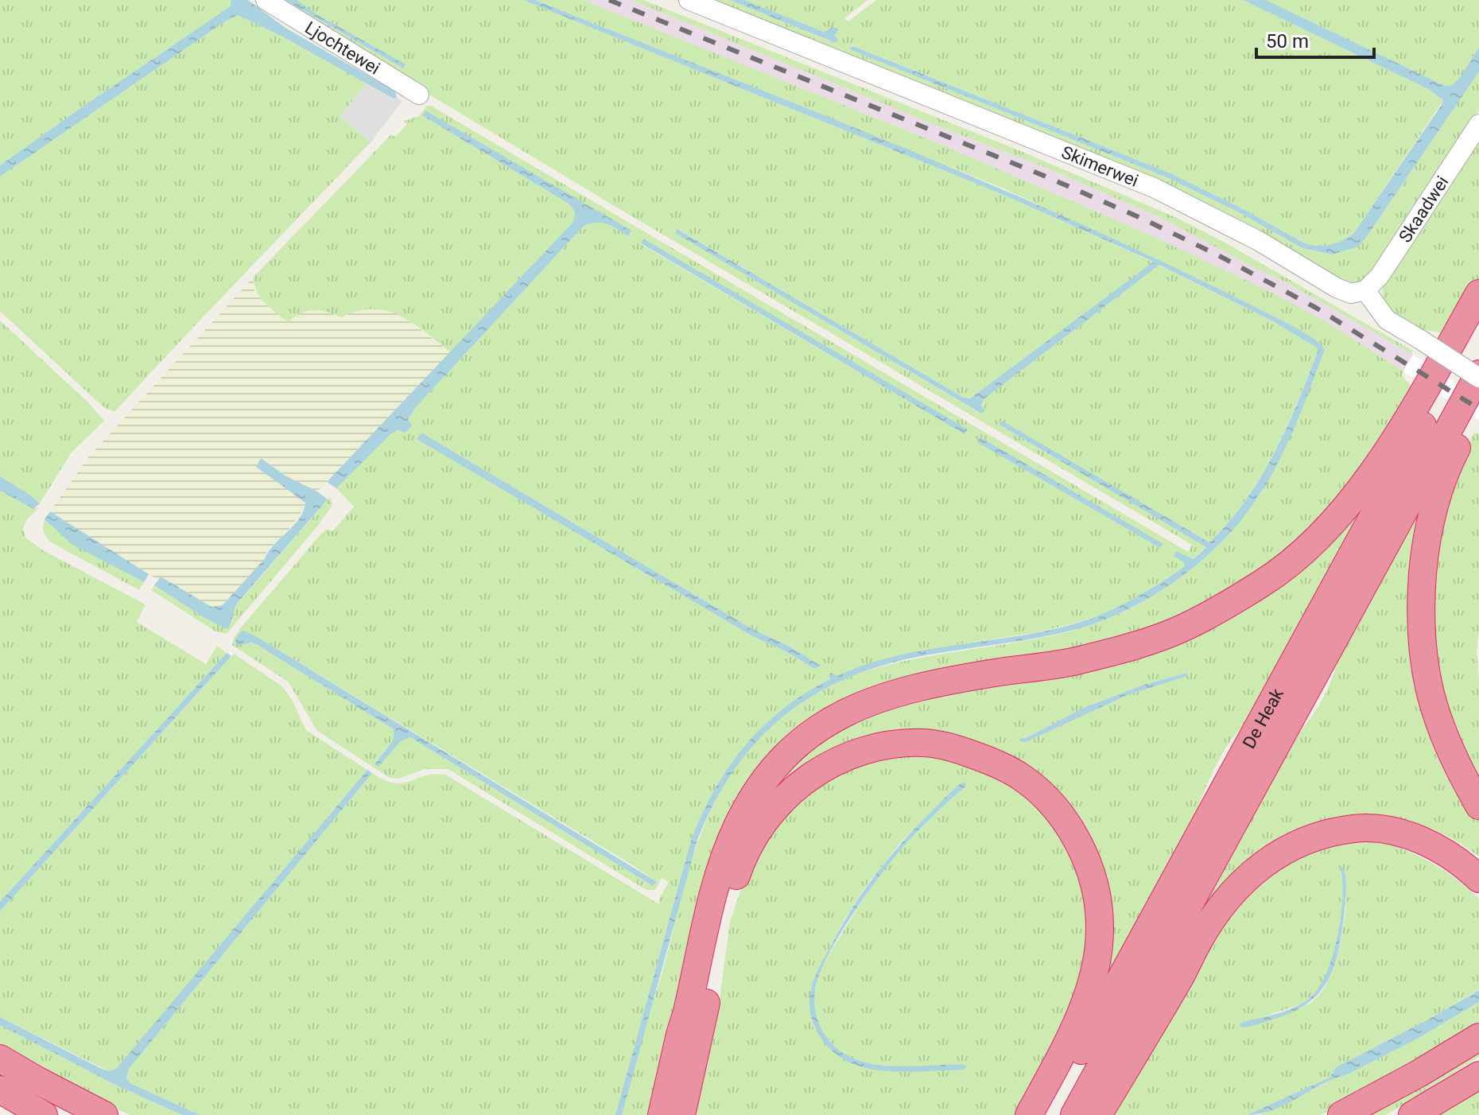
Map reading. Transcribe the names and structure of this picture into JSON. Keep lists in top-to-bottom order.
{
  "streets": {
    "highway": ["De Heak"],
    "street": ["Ljochtewei", "Skimerwei", "Skaadwei"]
  },
  "crossings": [
    ["Skimerwei", "Skaadwei"]
  ],
  "scale_bar": "50 m"
}
